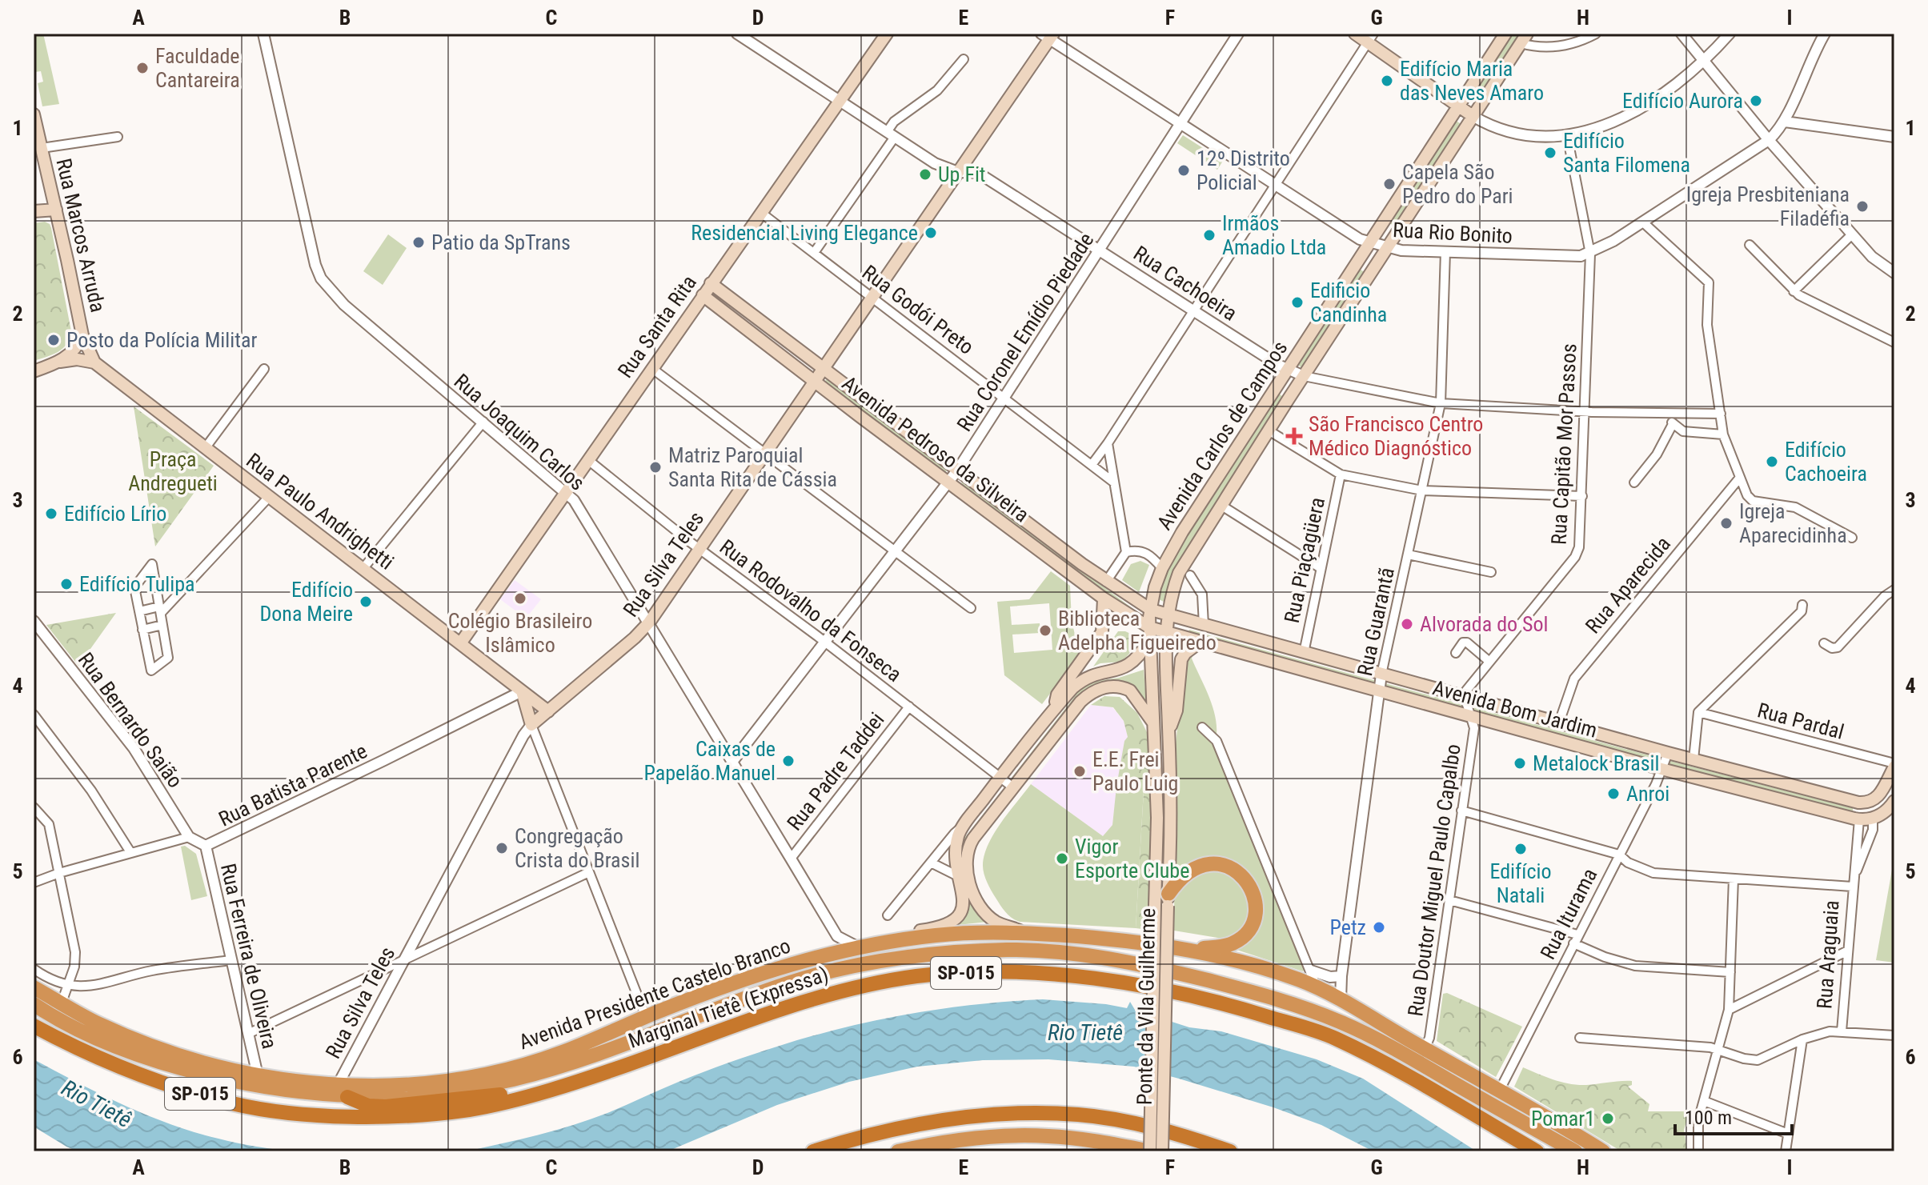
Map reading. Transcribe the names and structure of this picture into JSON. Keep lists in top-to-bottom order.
{
  "streets": {
    "highway": ["SP-015", "Avenida Presidente Castelo Branco", "Marginal Tietê (Expressa)"],
    "main road": [
      "Rua Marcos Arruda",
      "Rua Santa Rita",
      "Avenida Carlos de Campos",
      "Avenida Pedroso da Silveira",
      "Rua Paulo Andrighetti",
      "Rua Silva Teles",
      "Avenida Bom Jardim",
      "Ponte da Vila Guilherme"
    ],
    "street": [
      "Rua Rio Bonito",
      "Rua Cachoeira",
      "Rua Godói Preto",
      "Rua Coronel Emídio Piedade",
      "Rua Joaquim Carlos",
      "Rua Capitão Mor Passos",
      "Rua Piaçagüera",
      "Rua Aparecida",
      "Rua Rodovalho da Fonseca",
      "Rua Guarantã",
      "Rua Bernardo Saião",
      "Rua Pardal",
      "Rua Padre Taddei",
      "Rua Batista Parente",
      "Rua Doutor Miguel Paulo Capalbo",
      "Rua Iturama",
      "Rua Araguaia",
      "Rua Ferreira de Oliveira"
    ]
  },
  "crossings": [
    ["Rua Rio Bonito", "Rua Coronel Emídio Piedade"],
    ["Rua Rio Bonito", "Avenida Carlos de Campos"],
    ["Rua Rio Bonito", "Rua Capitão Mor Passos"],
    ["Rua Rio Bonito", "Rua Silva Teles"],
    ["Rua Rio Bonito", "Rua Guarantã"],
    ["Rua Marcos Arruda", "Rua Paulo Andrighetti"],
    ["Rua Cachoeira", "Rua Santa Rita"],
    ["Rua Cachoeira", "Rua Coronel Emídio Piedade"],
    ["Rua Cachoeira", "Avenida Carlos de Campos"],
    ["Rua Cachoeira", "Rua Capitão Mor Passos"],
    ["Rua Cachoeira", "Rua Silva Teles"],
    ["Rua Cachoeira", "Rua Guarantã"],
    ["Rua Godói Preto", "Rua Santa Rita"],
    ["Rua Godói Preto", "Rua Coronel Emídio Piedade"],
    ["Rua Godói Preto", "Rua Silva Teles"],
    ["Rua Santa Rita", "Rua Joaquim Carlos"],
    ["Rua Santa Rita", "Avenida Pedroso da Silveira"],
    ["Rua Santa Rita", "Rua Paulo Andrighetti"],
    ["Rua Santa Rita", "Rua Rodovalho da Fonseca"],
    ["Rua Coronel Emídio Piedade", "Rua Joaquim Carlos"],
    ["Rua Coronel Emídio Piedade", "Avenida Pedroso da Silveira"],
    ["Rua Coronel Emídio Piedade", "Rua Rodovalho da Fonseca"],
    ["Rua Joaquim Carlos", "Rua Silva Teles"],
    ["Rua Joaquim Carlos", "Rua Padre Taddei"],
    ["Rua Joaquim Carlos", "Avenida Presidente Castelo Branco"],
    ["Avenida Carlos de Campos", "Avenida Pedroso da Silveira"],
    ["Avenida Carlos de Campos", "Avenida Bom Jardim"],
    ["Avenida Carlos de Campos", "Ponte da Vila Guilherme"],
    ["Rua Capitão Mor Passos", "Avenida Bom Jardim"],
    ["Avenida Pedroso da Silveira", "Rua Silva Teles"],
    ["Avenida Pedroso da Silveira", "Avenida Bom Jardim"],
    ["Rua Paulo Andrighetti", "Rua Silva Teles"],
    ["Rua Paulo Andrighetti", "Rua Batista Parente"],
    ["Rua Piaçagüera", "Avenida Bom Jardim"],
    ["Rua Silva Teles", "Rua Rodovalho da Fonseca"],
    ["Rua Silva Teles", "Avenida Presidente Castelo Branco"],
    ["Rua Aparecida", "Avenida Bom Jardim"],
    ["Rua Rodovalho da Fonseca", "Rua Padre Taddei"],
    ["Rua Guarantã", "Avenida Bom Jardim"],
    ["Rua Guarantã", "Avenida Presidente Castelo Branco"],
    ["Avenida Bom Jardim", "Rua Doutor Miguel Paulo Capalbo"],
    ["Avenida Bom Jardim", "Rua Iturama"],
    ["Avenida Bom Jardim", "Rua Araguaia"],
    ["Avenida Bom Jardim", "Ponte da Vila Guilherme"],
    ["Rua Bernardo Saião", "Rua Batista Parente"],
    ["Rua Batista Parente", "Rua Ferreira de Oliveira"],
    ["Rua Doutor Miguel Paulo Capalbo", "Avenida Presidente Castelo Branco"],
    ["Rua Iturama", "Avenida Presidente Castelo Branco"],
    ["Rua Ferreira de Oliveira", "Avenida Presidente Castelo Branco"]
  ],
  "water": ["Rio Tietê"],
  "parks": ["Praça Andregueti"],
  "places": {
    "other": [
      "Faculdade Cantareira",
      "Edifício Maria das Neves Amaro",
      "Edifício Aurora",
      "Edifício Santa Filomena",
      "12º Distrito Policial",
      "Up Fit",
      "Capela São Pedro do Pari",
      "Igreja Presbiteniana Filadéfia",
      "Residencial Living Elegance",
      "Irmãos Amadio Ltda",
      "Patio da SpTrans",
      "Edificio Candinha",
      "Posto da Polícia Militar",
      "Edifício Cachoeira",
      "Matriz Paroquial Santa Rita de Cássia",
      "Edifício Lírio",
      "Igreja Aparecidinha",
      "Edifício Tulipa",
      "Colégio Brasileiro Islâmico",
      "Edifício Dona Meire",
      "Alvorada do Sol",
      "Biblioteca Adelpha Figueiredo",
      "Caixas de Papelão Manuel",
      "Metalock Brasil",
      "E.E. Frei Paulo Luig",
      "Anroi",
      "Congregação Crista do Brasil",
      "Edifício Natali",
      "Vigor Esporte Clube",
      "Petz",
      "Pomar1"
    ],
    "health": ["São Francisco Centro Médico Diagnóstico"]
  },
  "scale_bar": "100 m",
  "grid": {
    "columns": [
      "A",
      "B",
      "C",
      "D",
      "E",
      "F",
      "G",
      "H",
      "I"
    ],
    "rows": [
      "1",
      "2",
      "3",
      "4",
      "5",
      "6"
    ]
  }
}
